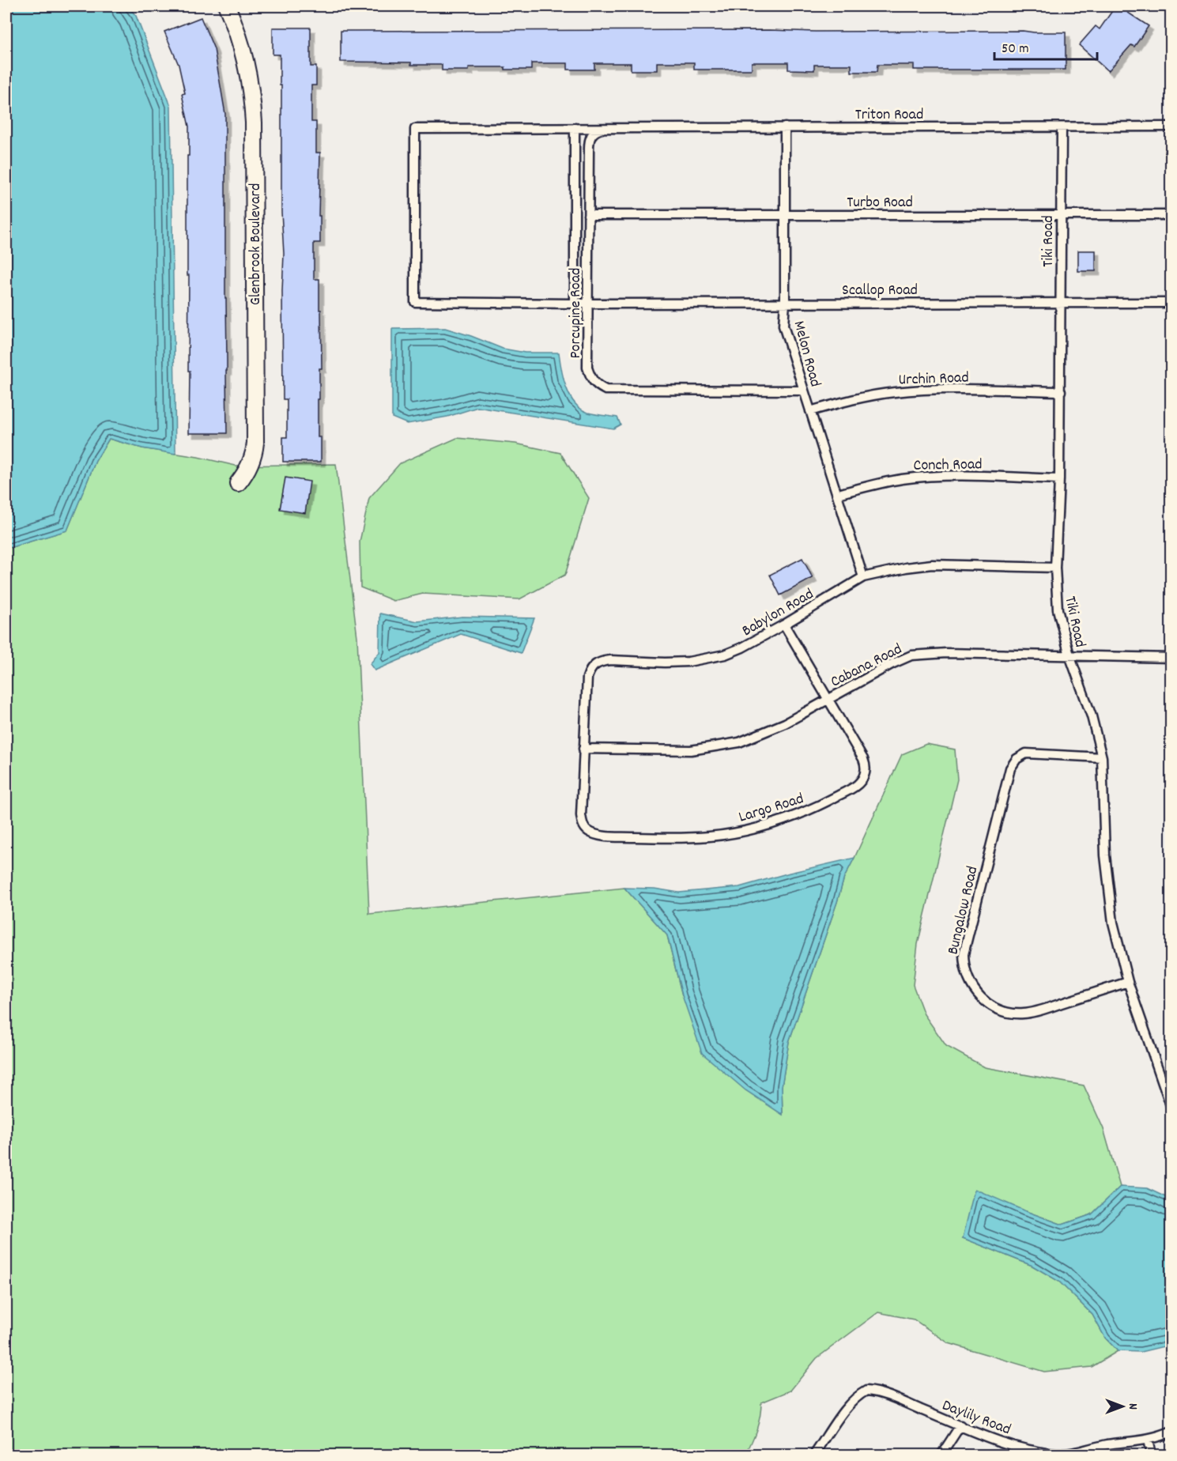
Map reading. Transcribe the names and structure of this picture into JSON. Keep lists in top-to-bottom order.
{
  "streets": {
    "street": ["Glenbrook Boulevard"],
    "lane": [
      "Triton Road",
      "Turbo Road",
      "Tiki Road",
      "Scallop Road",
      "Porcupine Road",
      "Melon Road",
      "Urchin Road",
      "Conch Road",
      "Babylon Road",
      "Cabana Road",
      "Largo Road",
      "Bungalow Road",
      "Daylily Road"
    ]
  },
  "crossings": [
    ["Triton Road", "Tiki Road"],
    ["Triton Road", "Scallop Road"],
    ["Triton Road", "Porcupine Road"],
    ["Triton Road", "Melon Road"],
    ["Turbo Road", "Tiki Road"],
    ["Turbo Road", "Porcupine Road"],
    ["Turbo Road", "Melon Road"],
    ["Tiki Road", "Scallop Road"],
    ["Tiki Road", "Urchin Road"],
    ["Tiki Road", "Conch Road"],
    ["Tiki Road", "Babylon Road"],
    ["Tiki Road", "Cabana Road"],
    ["Tiki Road", "Bungalow Road"],
    ["Scallop Road", "Porcupine Road"],
    ["Scallop Road", "Melon Road"],
    ["Porcupine Road", "Melon Road"],
    ["Melon Road", "Urchin Road"],
    ["Melon Road", "Conch Road"],
    ["Melon Road", "Babylon Road"],
    ["Babylon Road", "Cabana Road"],
    ["Babylon Road", "Largo Road"],
    ["Cabana Road", "Largo Road"]
  ],
  "scale_bar": "50 m",
  "north": "right"
}
